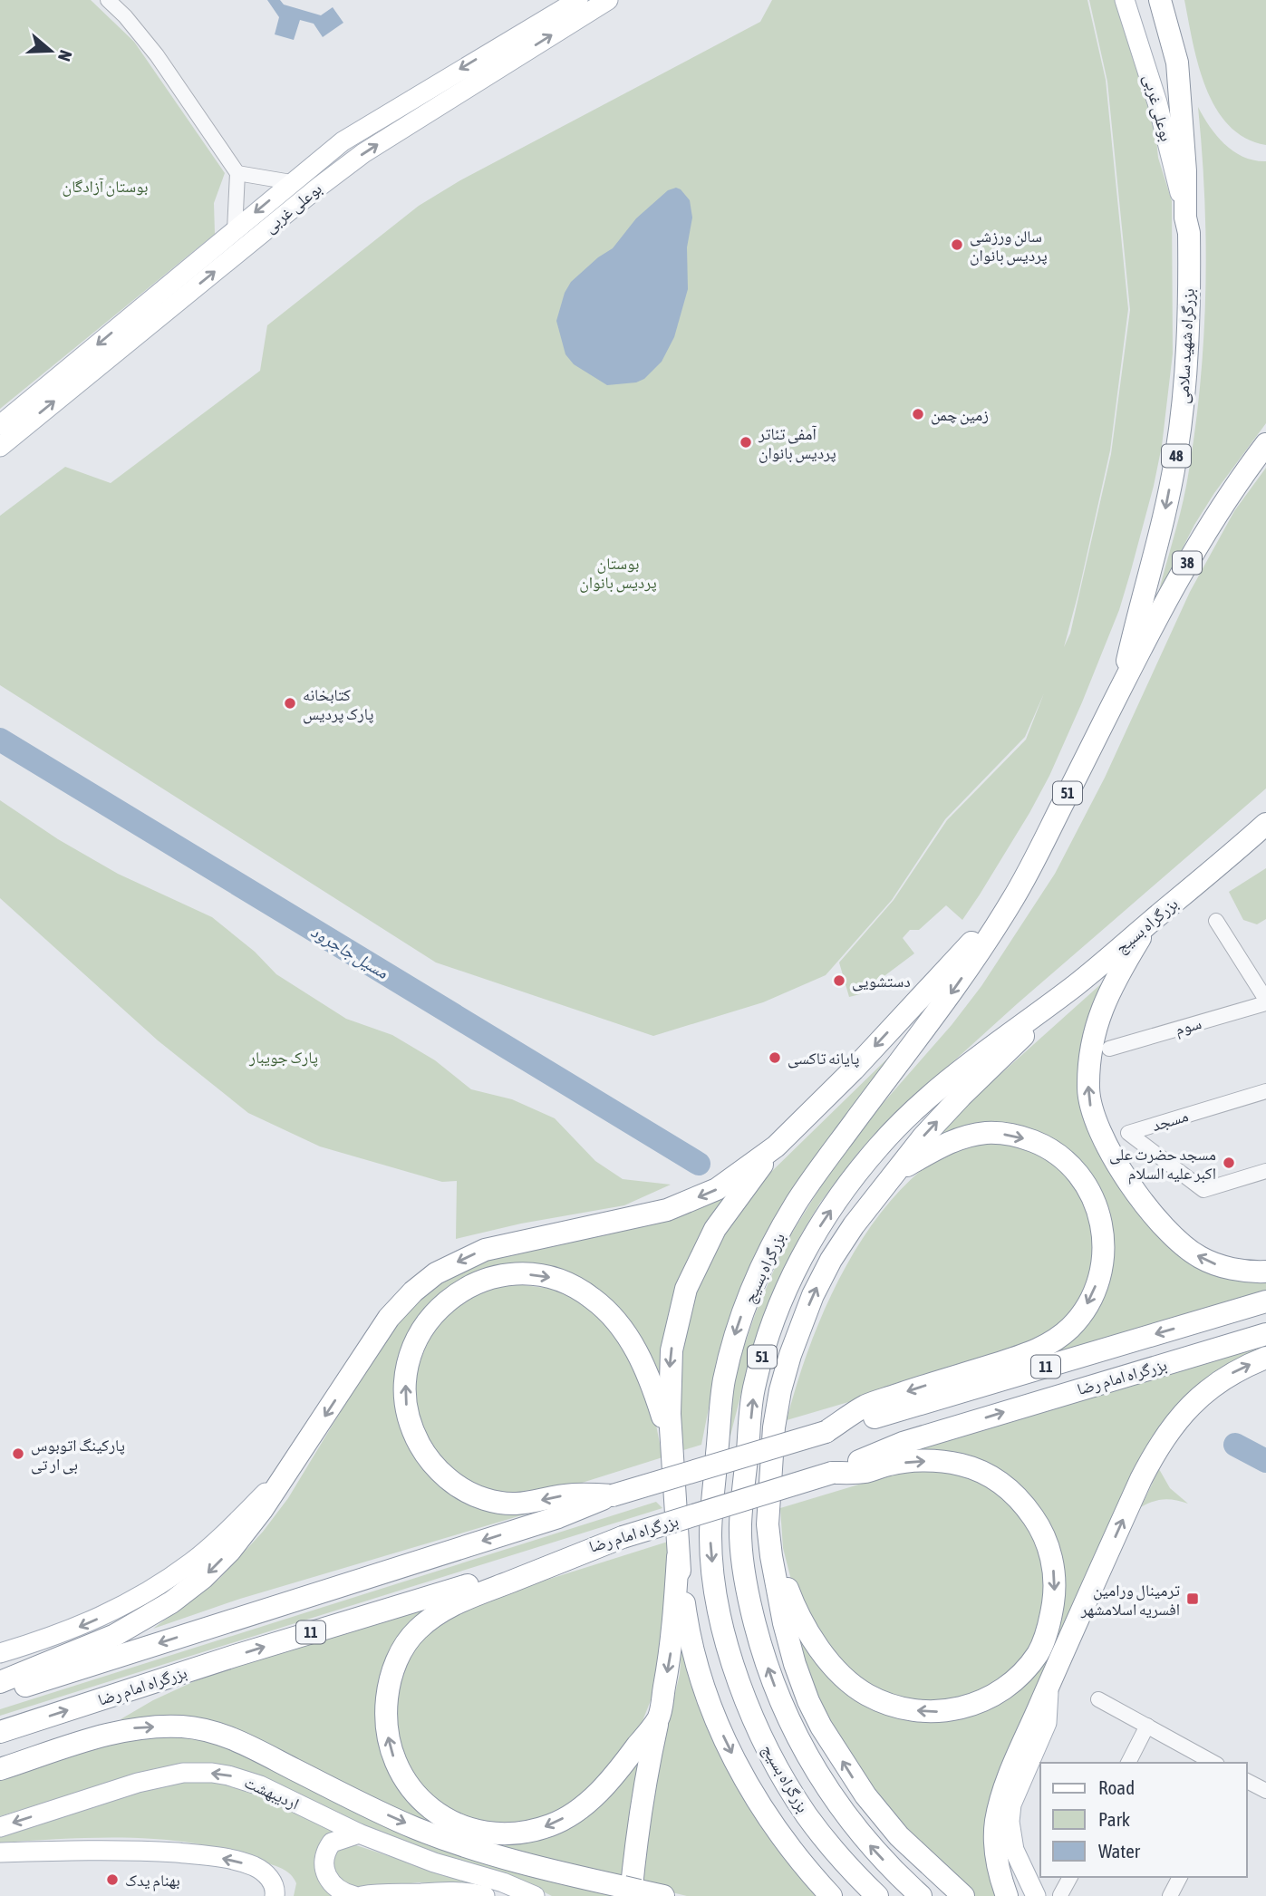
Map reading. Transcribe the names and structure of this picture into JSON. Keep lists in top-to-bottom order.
{
  "streets": {
    "highway": [
      "بزرگراه شهید سلامی",
      "48",
      "38",
      "51",
      "بزرگراه بسیج",
      "11",
      "بزرگراه امام رضا"
    ],
    "main road": ["بوعلی غربی", "اردیبهشت"],
    "street": ["سوم", "مسجد"]
  },
  "crossings": [
    ["بوعلی غربی", "بزرگراه شهید سلامی"],
    ["بزرگراه شهید سلامی", "38"],
    ["بزرگراه شهید سلامی", "بزرگراه بسیج"],
    ["38", "بزرگراه بسیج"]
  ],
  "water": ["مسیل جاجرود"],
  "parks": ["بوستان آزادگان", "بوستان پردیس بانوان", "پارک جویبار"],
  "places": {
    "other": [
      "سالن ورزشی پردیس بانوان",
      "زمین چمن",
      "آمفی تئاتر پردیس بانوان",
      "کتابخانه پارک پردیس",
      "دستشویی",
      "پایانه تاکسی",
      "مسجد حضرت علی اکبر علیه السلام",
      "پارکینگ اتوبوس بی ار تی",
      "بهنام یدک"
    ],
    "transit": ["ترمینال ورامین افسریه اسلامشهر"]
  },
  "legend": ["Road", "Park", "Water"],
  "north": "right"
}
